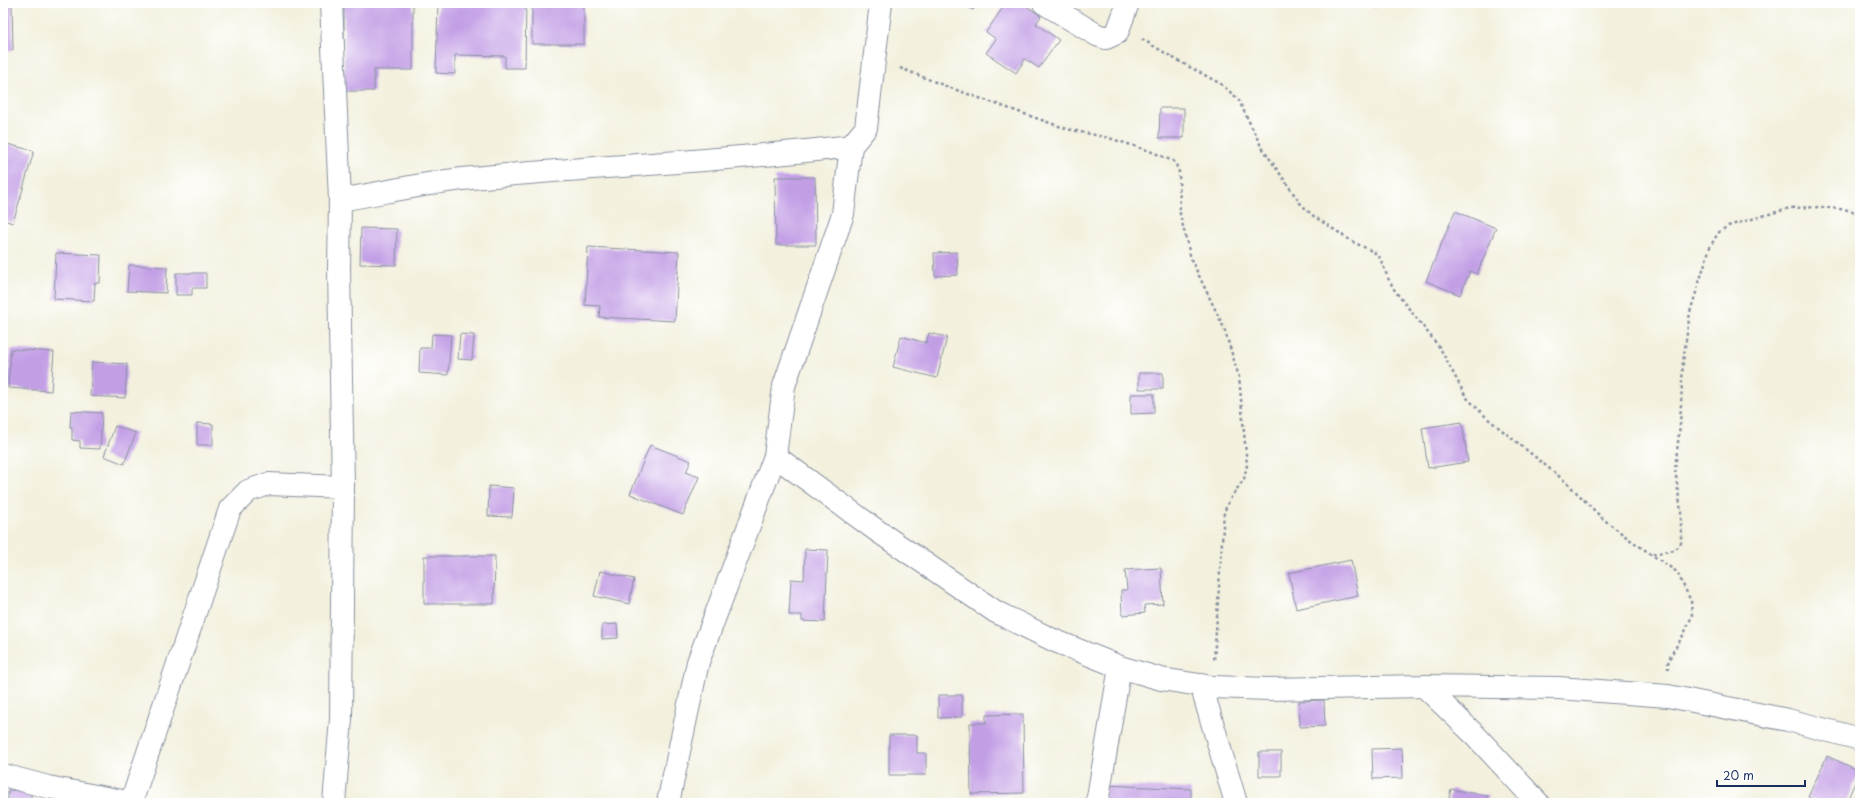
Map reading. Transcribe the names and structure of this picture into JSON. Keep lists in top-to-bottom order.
{
  "scale_bar": "20 m"
}
